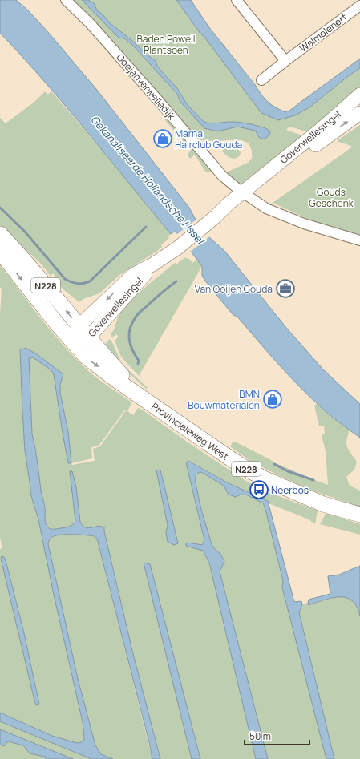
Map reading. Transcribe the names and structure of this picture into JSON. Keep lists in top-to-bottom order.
{
  "streets": {
    "main road": ["Goverwellesingel", "N228", "Provincialeweg West"],
    "street": ["Walmolenerf", "Goejanverwelledijk"]
  },
  "crossings": [
    ["Goejanverwelledijk", "Goverwellesingel"],
    ["Goverwellesingel", "Provincialeweg West"]
  ],
  "water": ["Gekanaliseerde Hollandsche IJssel"],
  "parks": ["Baden Powell Plantsoen", "Gouds Geschenk"],
  "places": {
    "shop": ["Marna Hairclub Gouda", "BMN Bouwmaterialen"],
    "office": ["Van Ooijen Gouda"],
    "bus stop": ["Neerbos"]
  },
  "scale_bar": "50 m"
}
